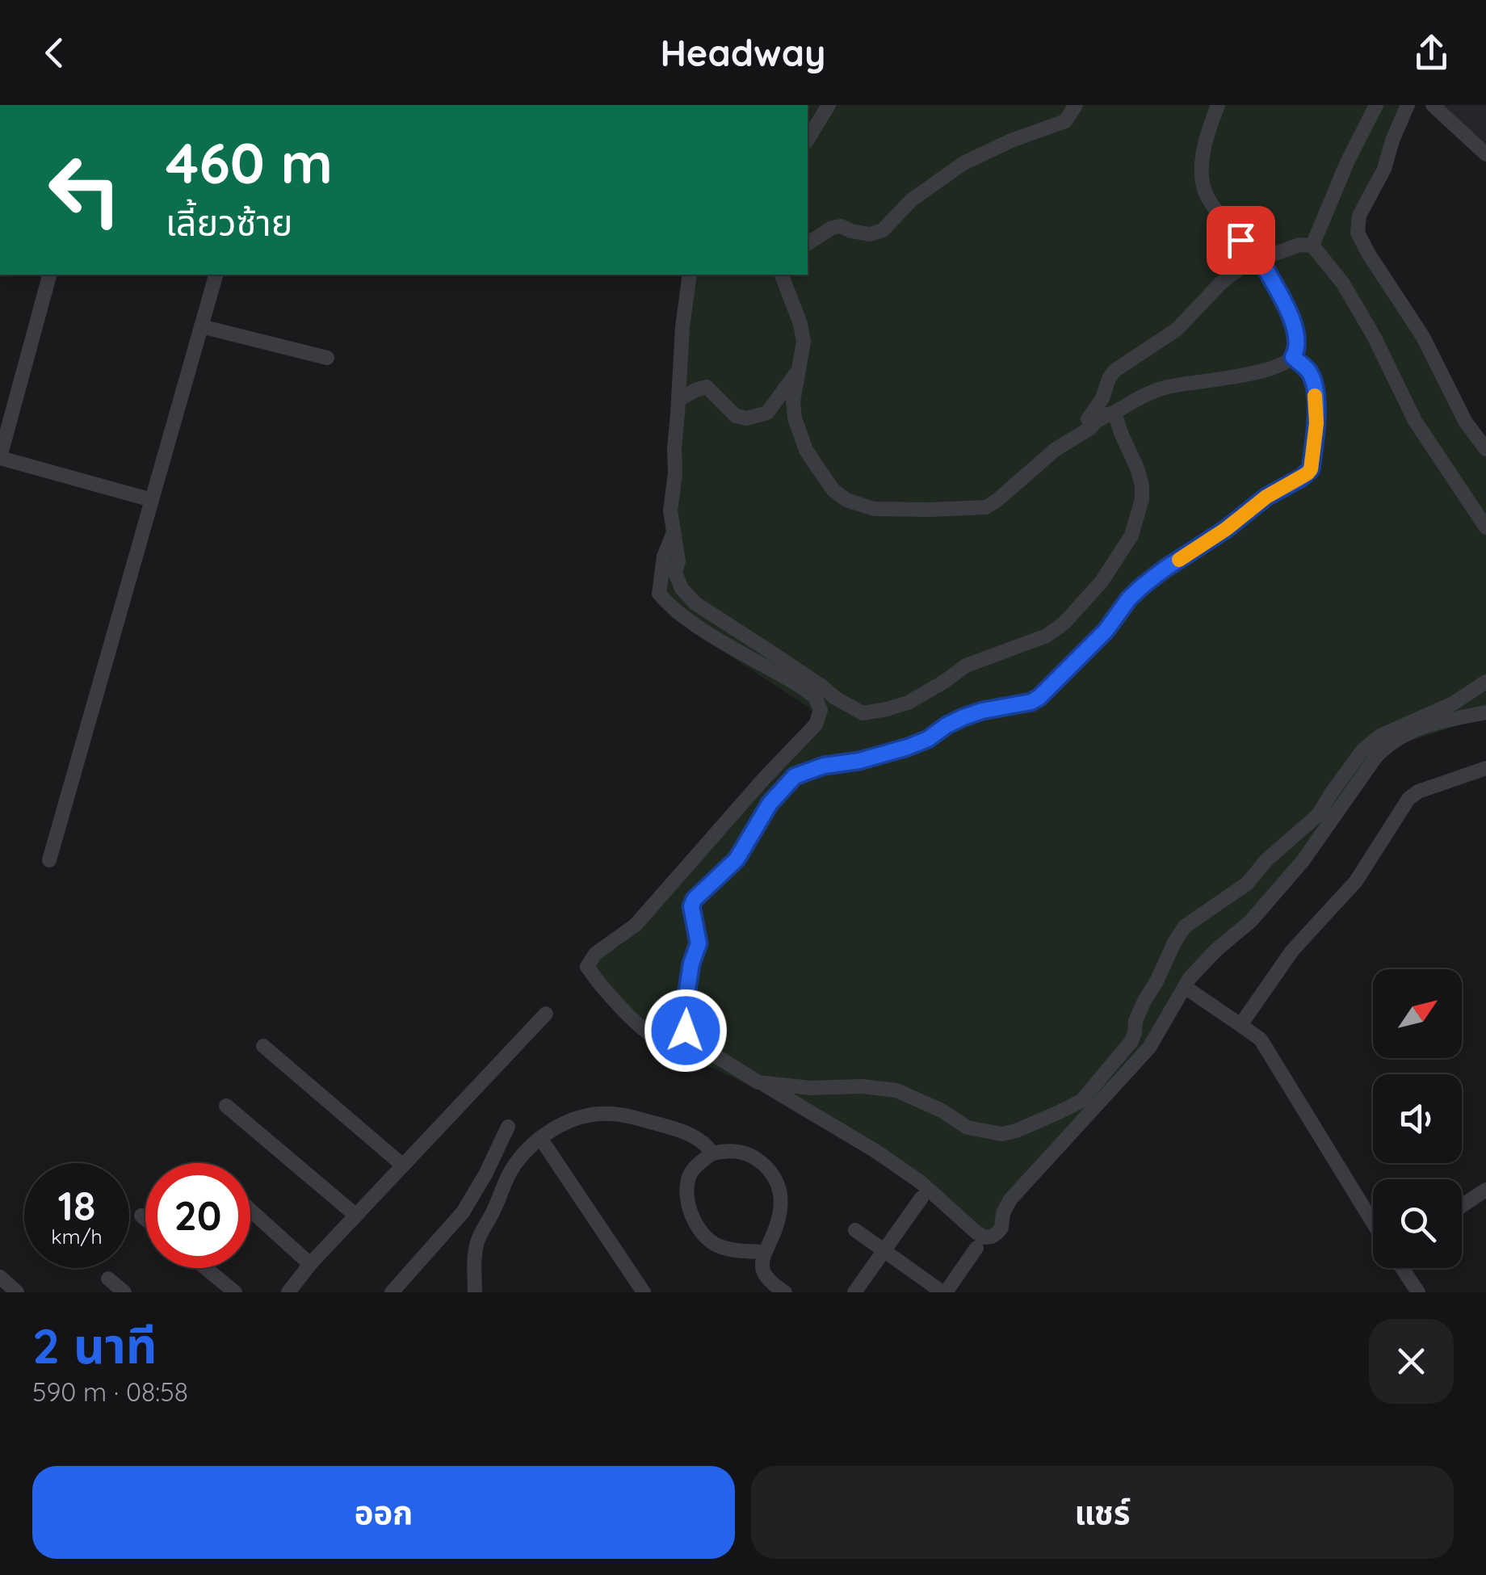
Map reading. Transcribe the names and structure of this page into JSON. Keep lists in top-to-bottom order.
{
  "north": "top right",
  "page": {
    "header": "Headway",
    "turn": ["460 m", "เลี้ยวซ้าย"],
    "speed": "18 km/h",
    "limit": "20",
    "heading": ["2 นาที", "590 m · 08:58"],
    "buttons": ["ออก", "แชร์"]
  }
}
